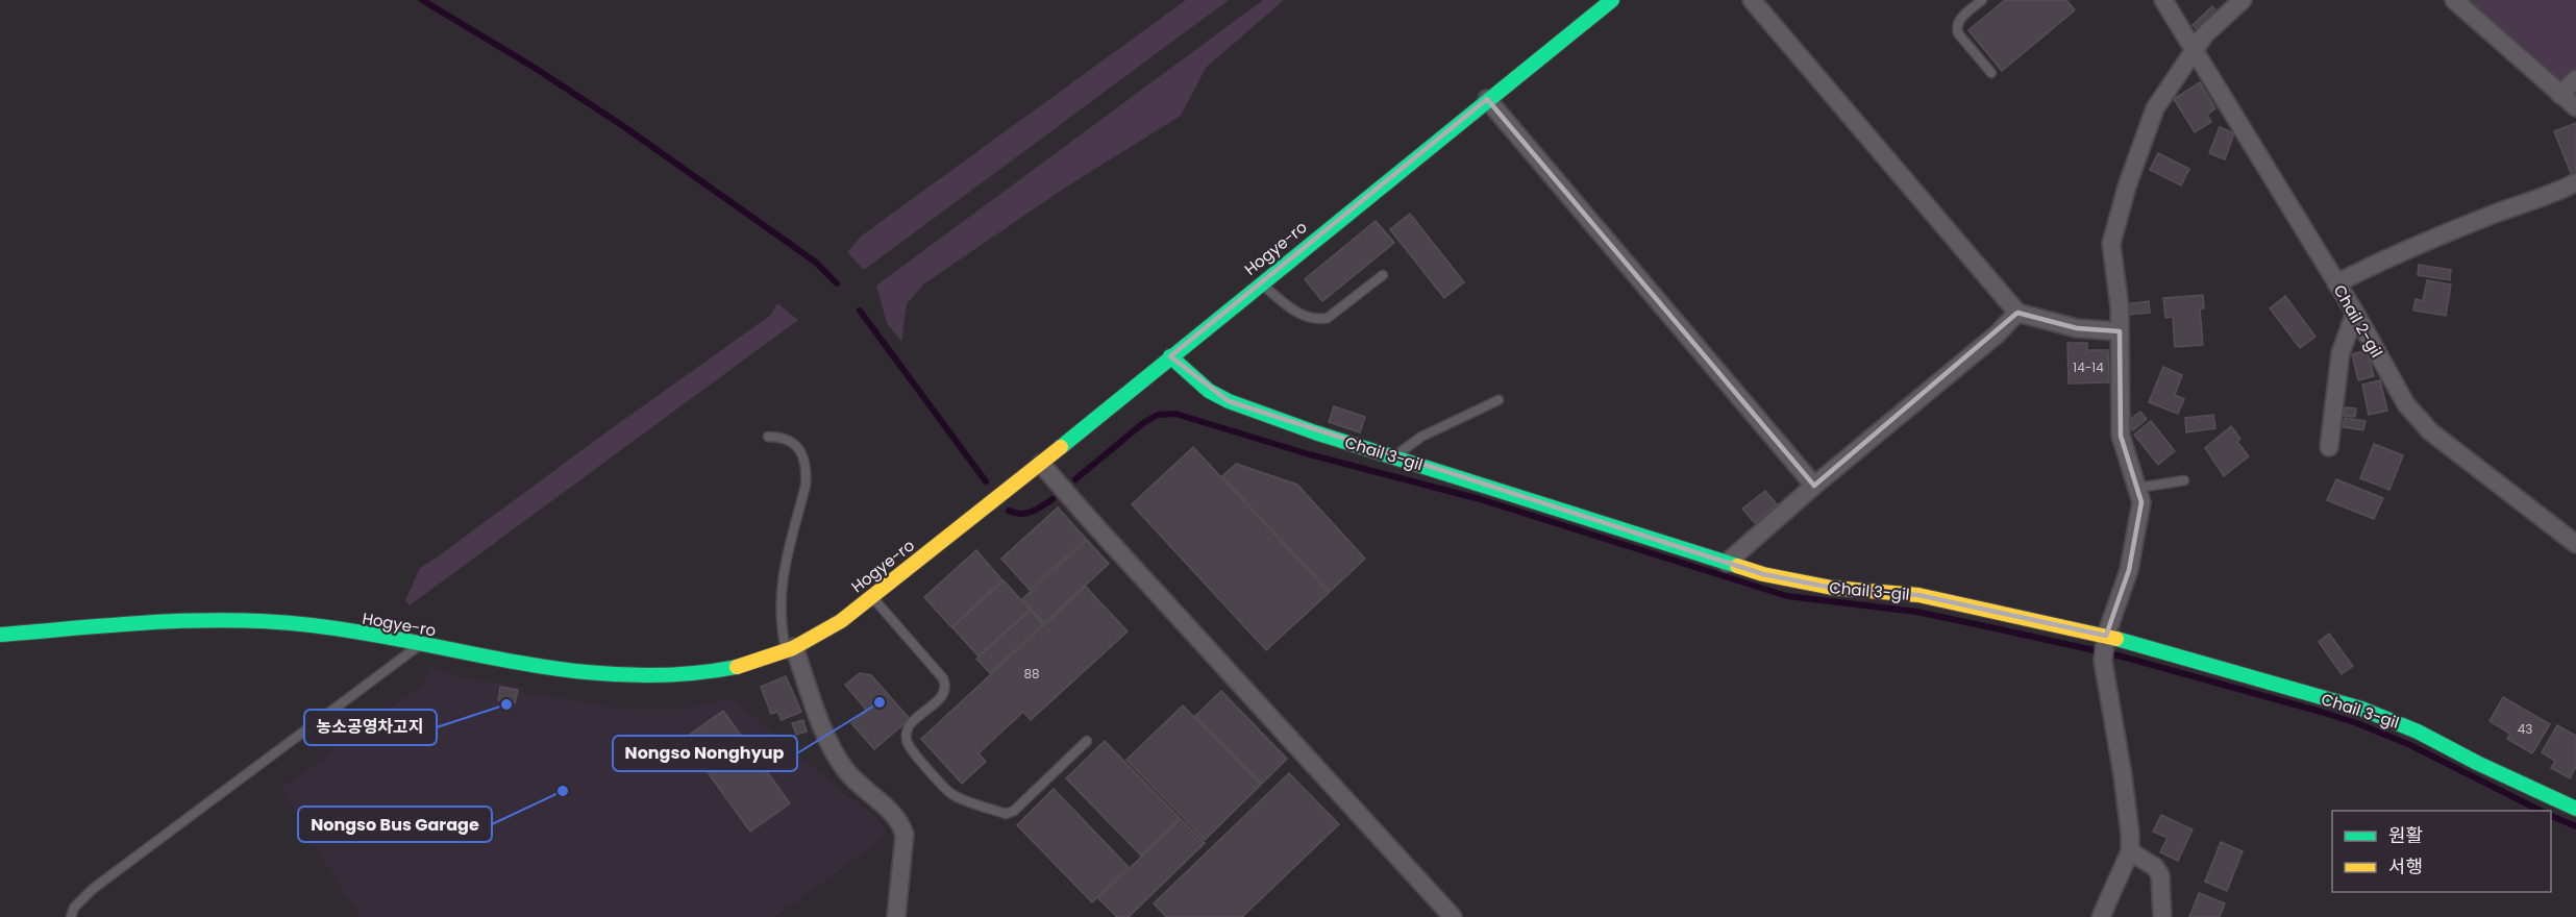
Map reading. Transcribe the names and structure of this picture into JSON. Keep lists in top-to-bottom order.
{
  "streets": {
    "street": ["Hogye-ro", "Chail 2-gil", "Chail 3-gil"]
  },
  "crossings": [
    ["Hogye-ro", "Chail 3-gil"]
  ],
  "places": ["Nongso Nonghyup", "농소공영차고지", "Nongso Bus Garage"],
  "house_numbers": ["14-14", "88", "43"],
  "legend": ["원활", "서행"]
}
